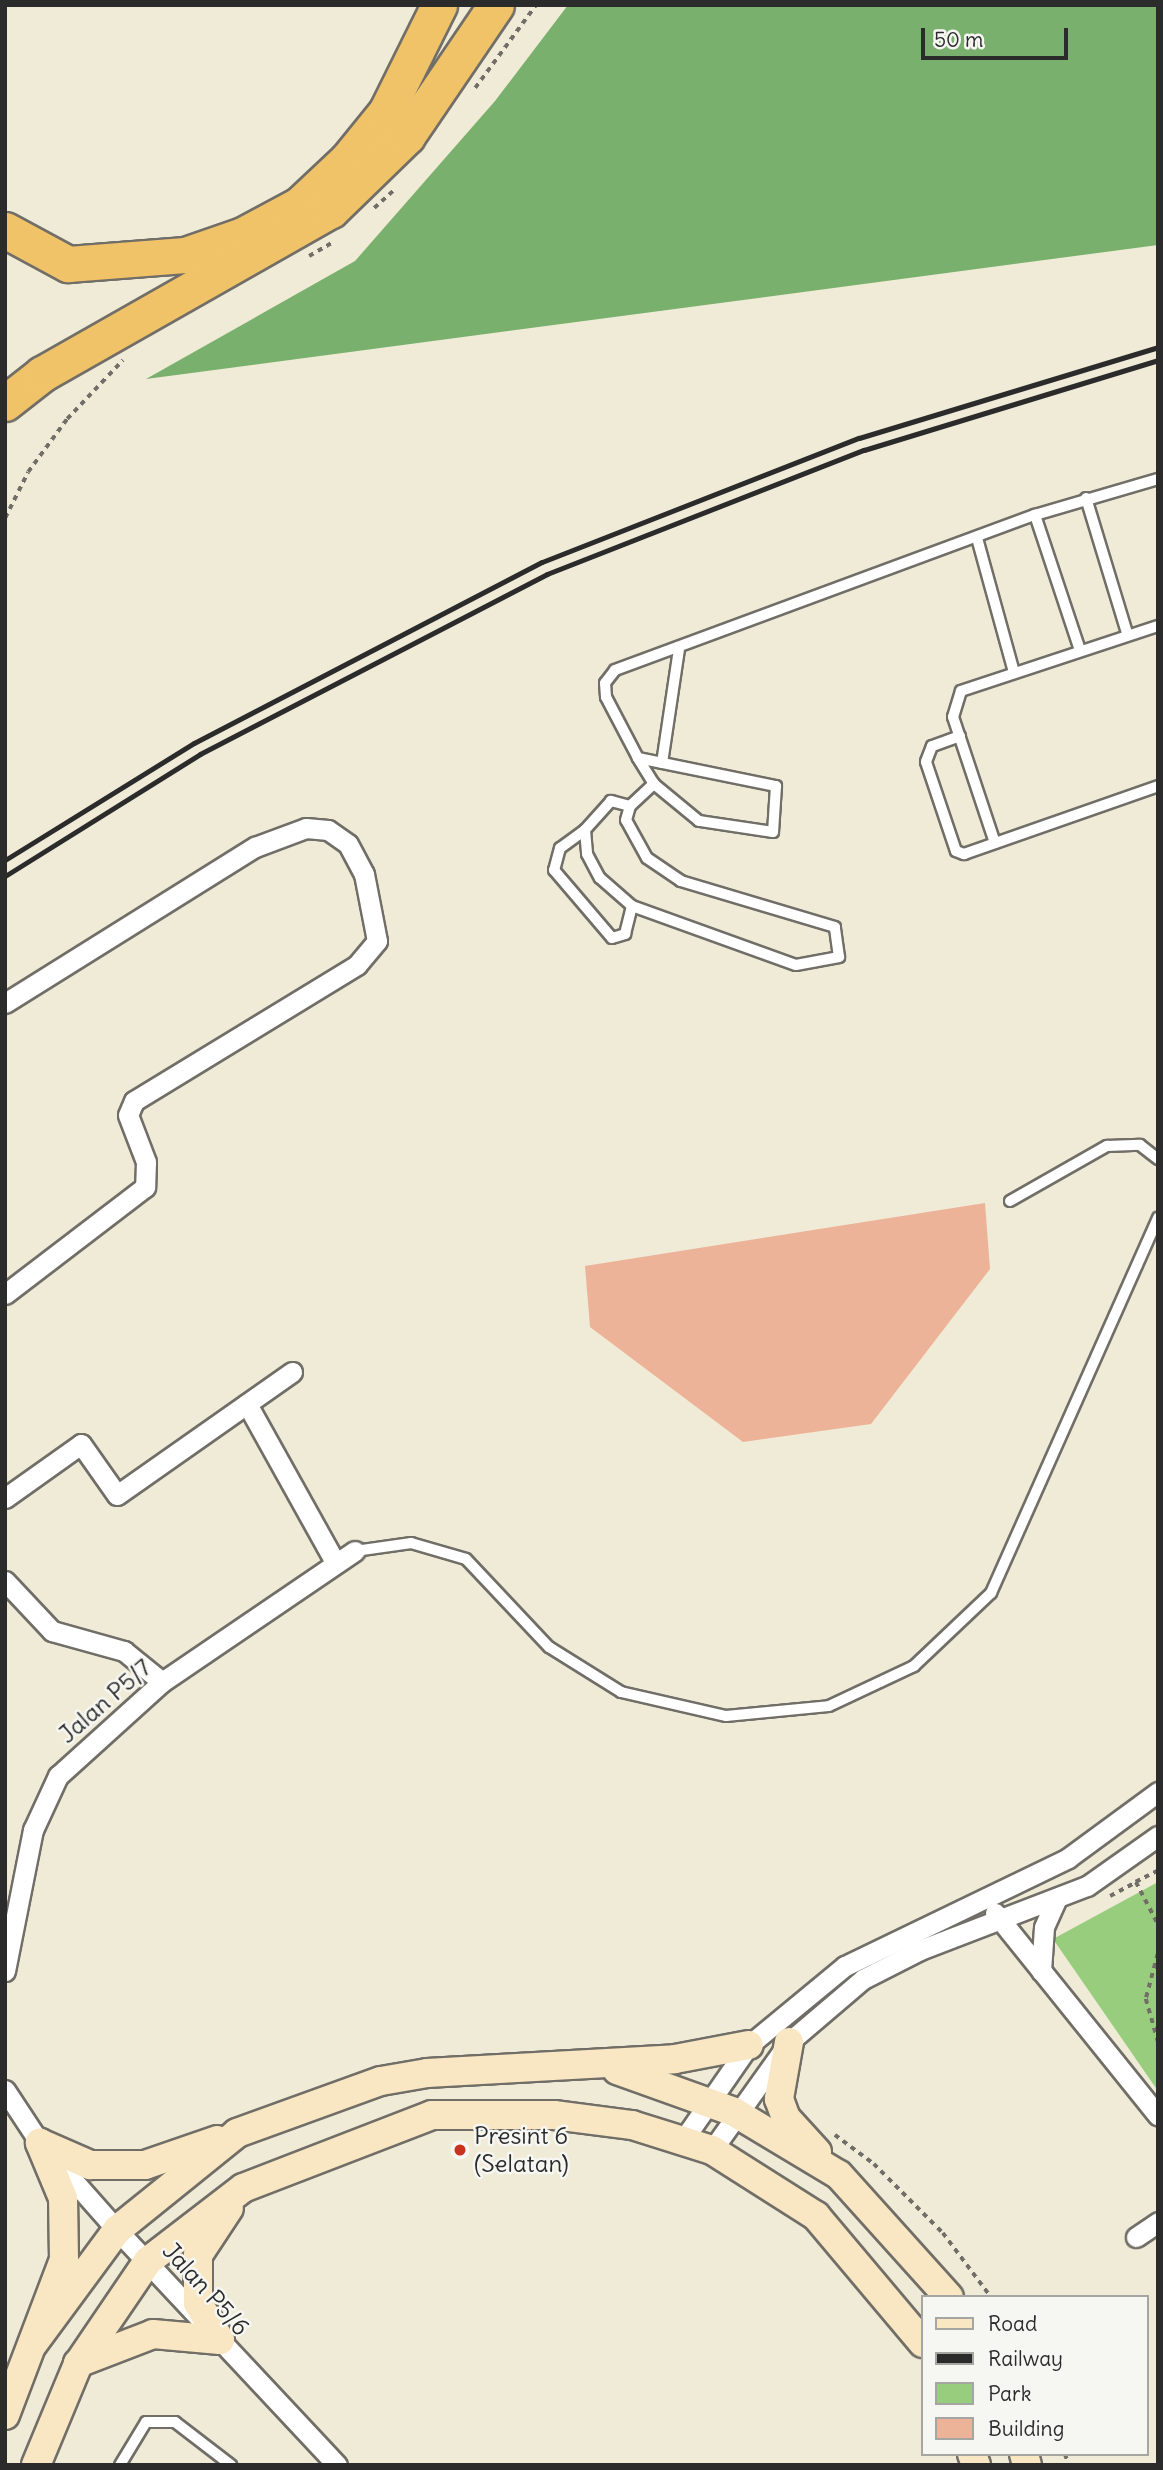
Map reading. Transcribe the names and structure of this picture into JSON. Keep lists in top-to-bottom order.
{
  "streets": {
    "street": ["Jalan P5/7", "Jalan P5/6"]
  },
  "places": ["Presint 6 (Selatan)"],
  "legend": [
    "Road",
    "Railway",
    "Park",
    "Building"
  ],
  "scale_bar": "50 m"
}
